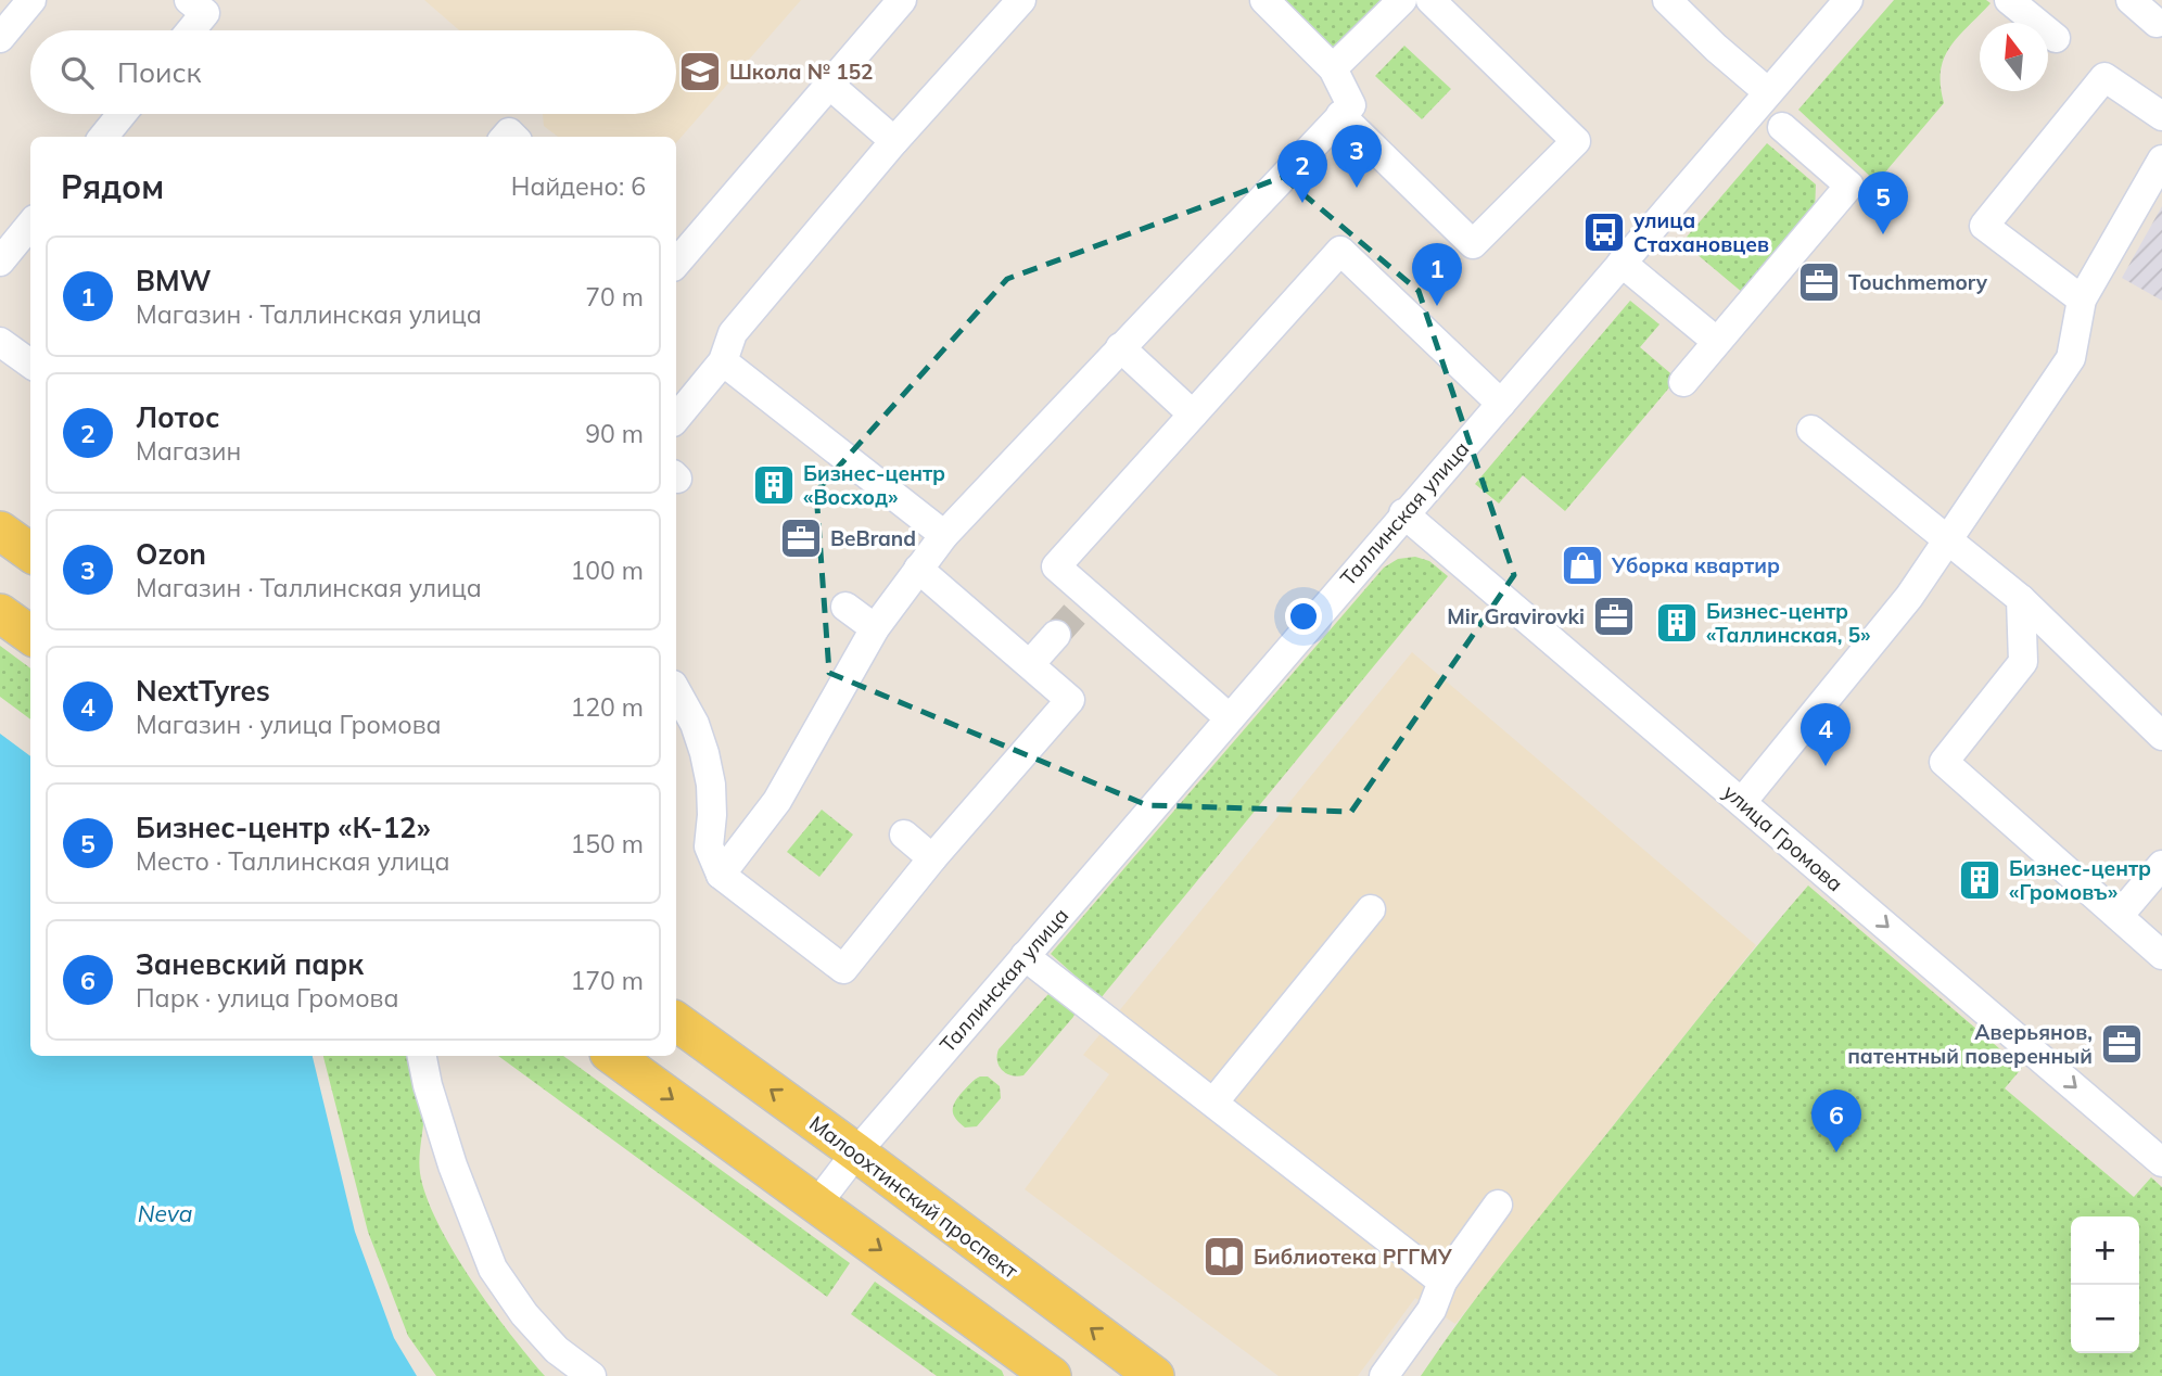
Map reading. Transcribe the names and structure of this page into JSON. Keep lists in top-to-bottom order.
{
  "streets": {
    "main road": ["Малоохтинский проспект"],
    "street": ["Таллинская улица", "улица Громова"]
  },
  "crossings": [
    ["Таллинская улица", "улица Громова"],
    ["Таллинская улица", "Малоохтинский проспект"]
  ],
  "one_way": ["улица Громова"],
  "water": ["Neva"],
  "places": {
    "school or university": ["Школа № 152"],
    "bus stop": ["улица Стахановцев"],
    "office": [
      "Touchmemory",
      "BeBrand",
      "Mir Gravirovki",
      "Аверьянов, патентный поверенный"
    ],
    "building": ["Бизнес-центр «Восход»", "Бизнес-центр «Таллинская, 5»", "Бизнес-центр «Громовъ»"],
    "shop": ["Уборка квартир"],
    "library": ["Библиотека РГГМУ"]
  },
  "north": "top",
  "page": {
    "search": "Поиск",
    "pins": [
      "3",
      "2",
      "5",
      "1",
      "4",
      "6"
    ],
    "heading": ["Рядом", "Найдено: 6"],
    "list": [
      {
        "mark": "1",
        "name": "BMW",
        "note": "Магазин · Таллинская улица",
        "value": "70 m"
      },
      {
        "mark": "2",
        "name": "Лотос",
        "note": "Магазин",
        "value": "90 m"
      },
      {
        "mark": "3",
        "name": "Ozon",
        "note": "Магазин · Таллинская улица",
        "value": "100 m"
      },
      {
        "mark": "4",
        "name": "NextTyres",
        "note": "Магазин · улица Громова",
        "value": "120 m"
      },
      {
        "mark": "5",
        "name": "Бизнес-центр «К-12»",
        "note": "Место · Таллинская улица",
        "value": "150 m"
      },
      {
        "mark": "6",
        "name": "Заневский парк",
        "note": "Парк · улица Громова",
        "value": "170 m"
      }
    ],
    "map_buttons": ["+", "−"]
  }
}
